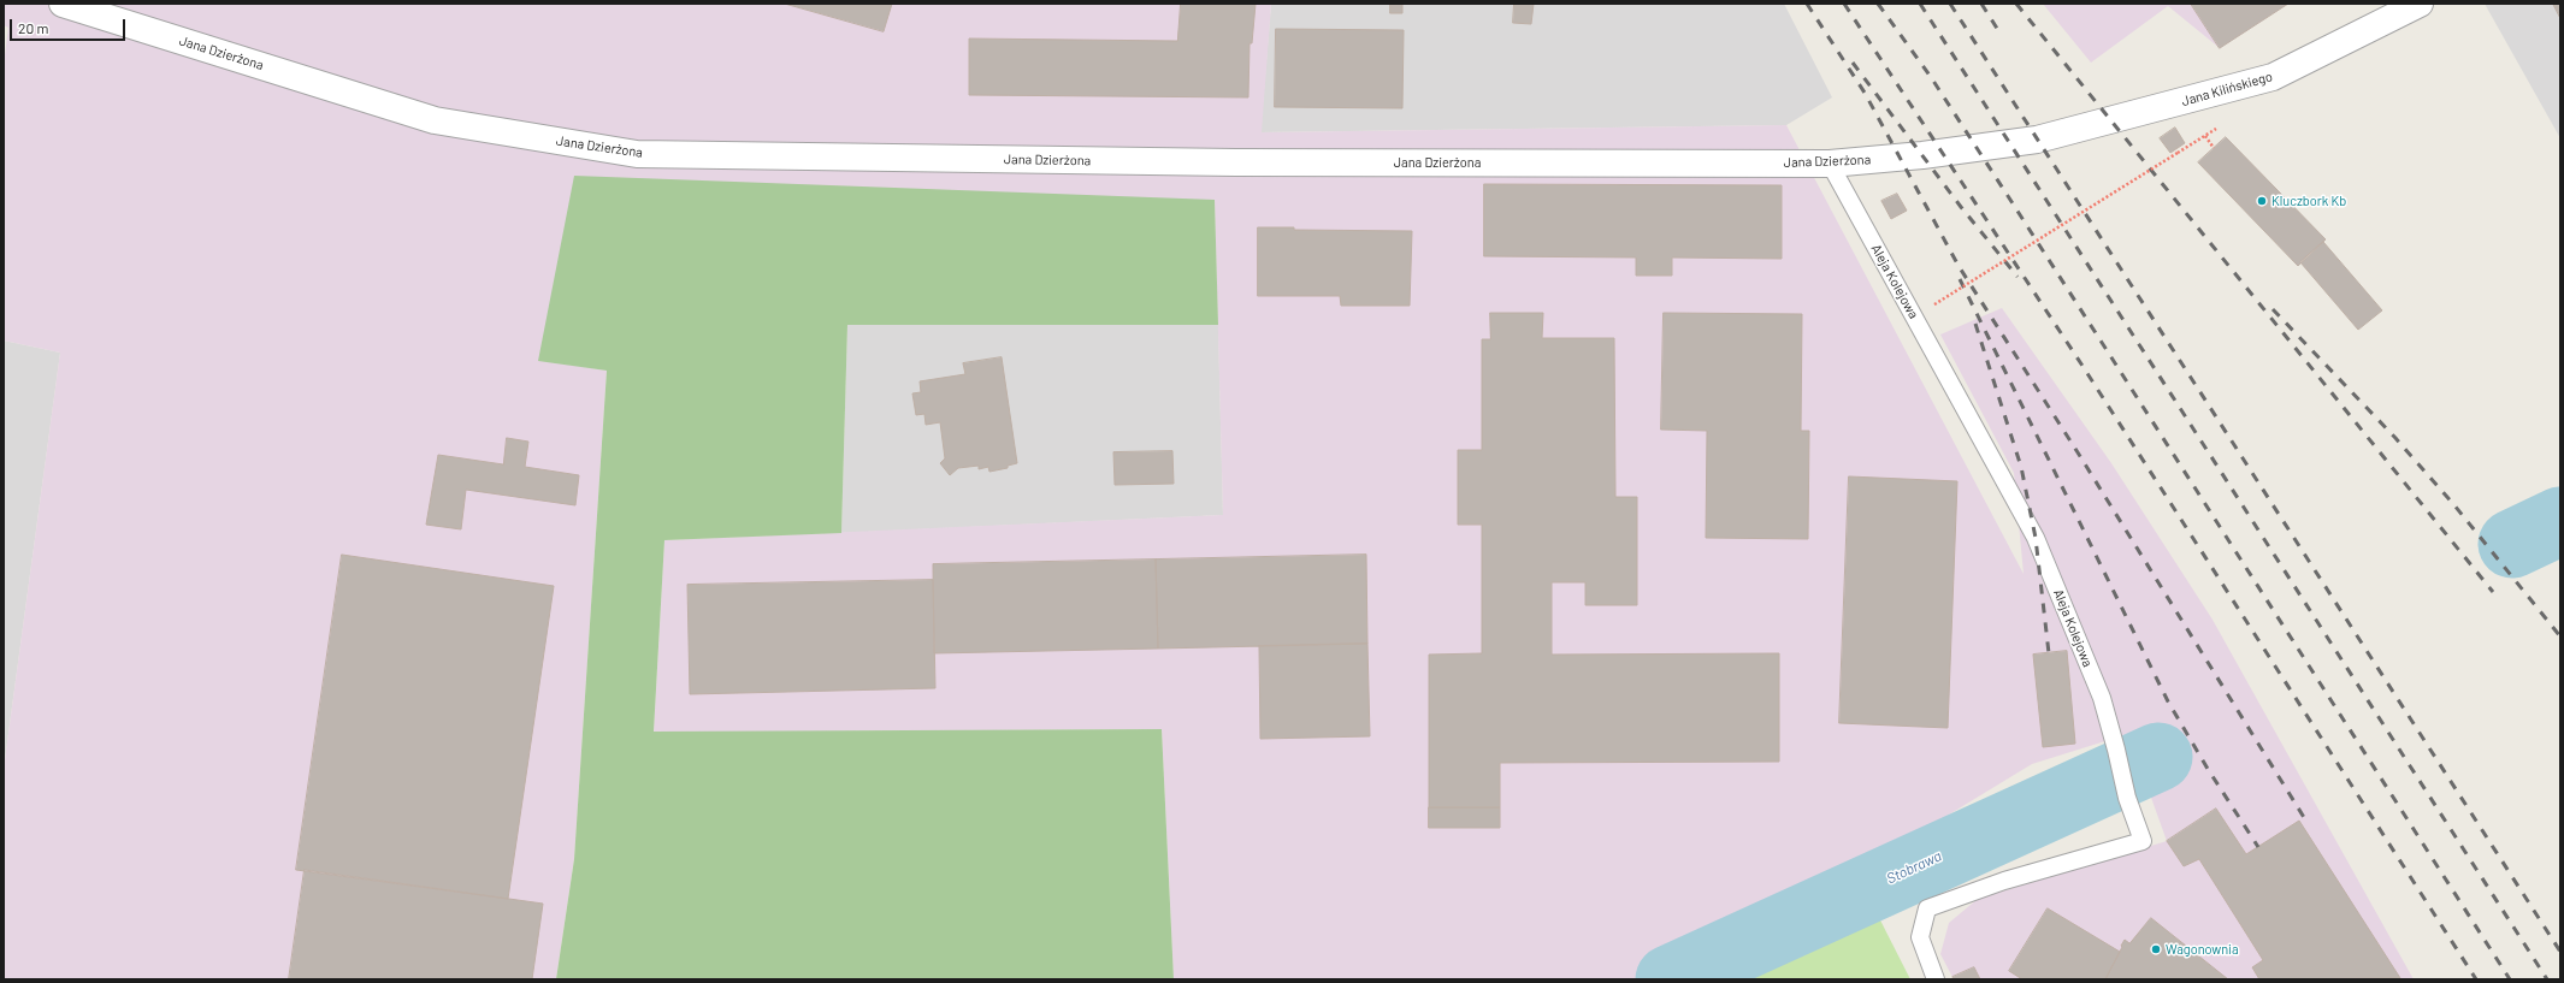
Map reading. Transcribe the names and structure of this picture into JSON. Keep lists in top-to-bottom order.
{
  "streets": {
    "street": ["Jana Dzierżona", "Jana Kilińskiego"],
    "lane": ["Aleja Kolejowa"]
  },
  "crossings": [
    ["Jana Dzierżona", "Jana Kilińskiego"],
    ["Jana Dzierżona", "Aleja Kolejowa"]
  ],
  "water": ["Stobrawa"],
  "places": ["Kluczbork Kb", "Wagonownia"],
  "scale_bar": "20 m"
}
